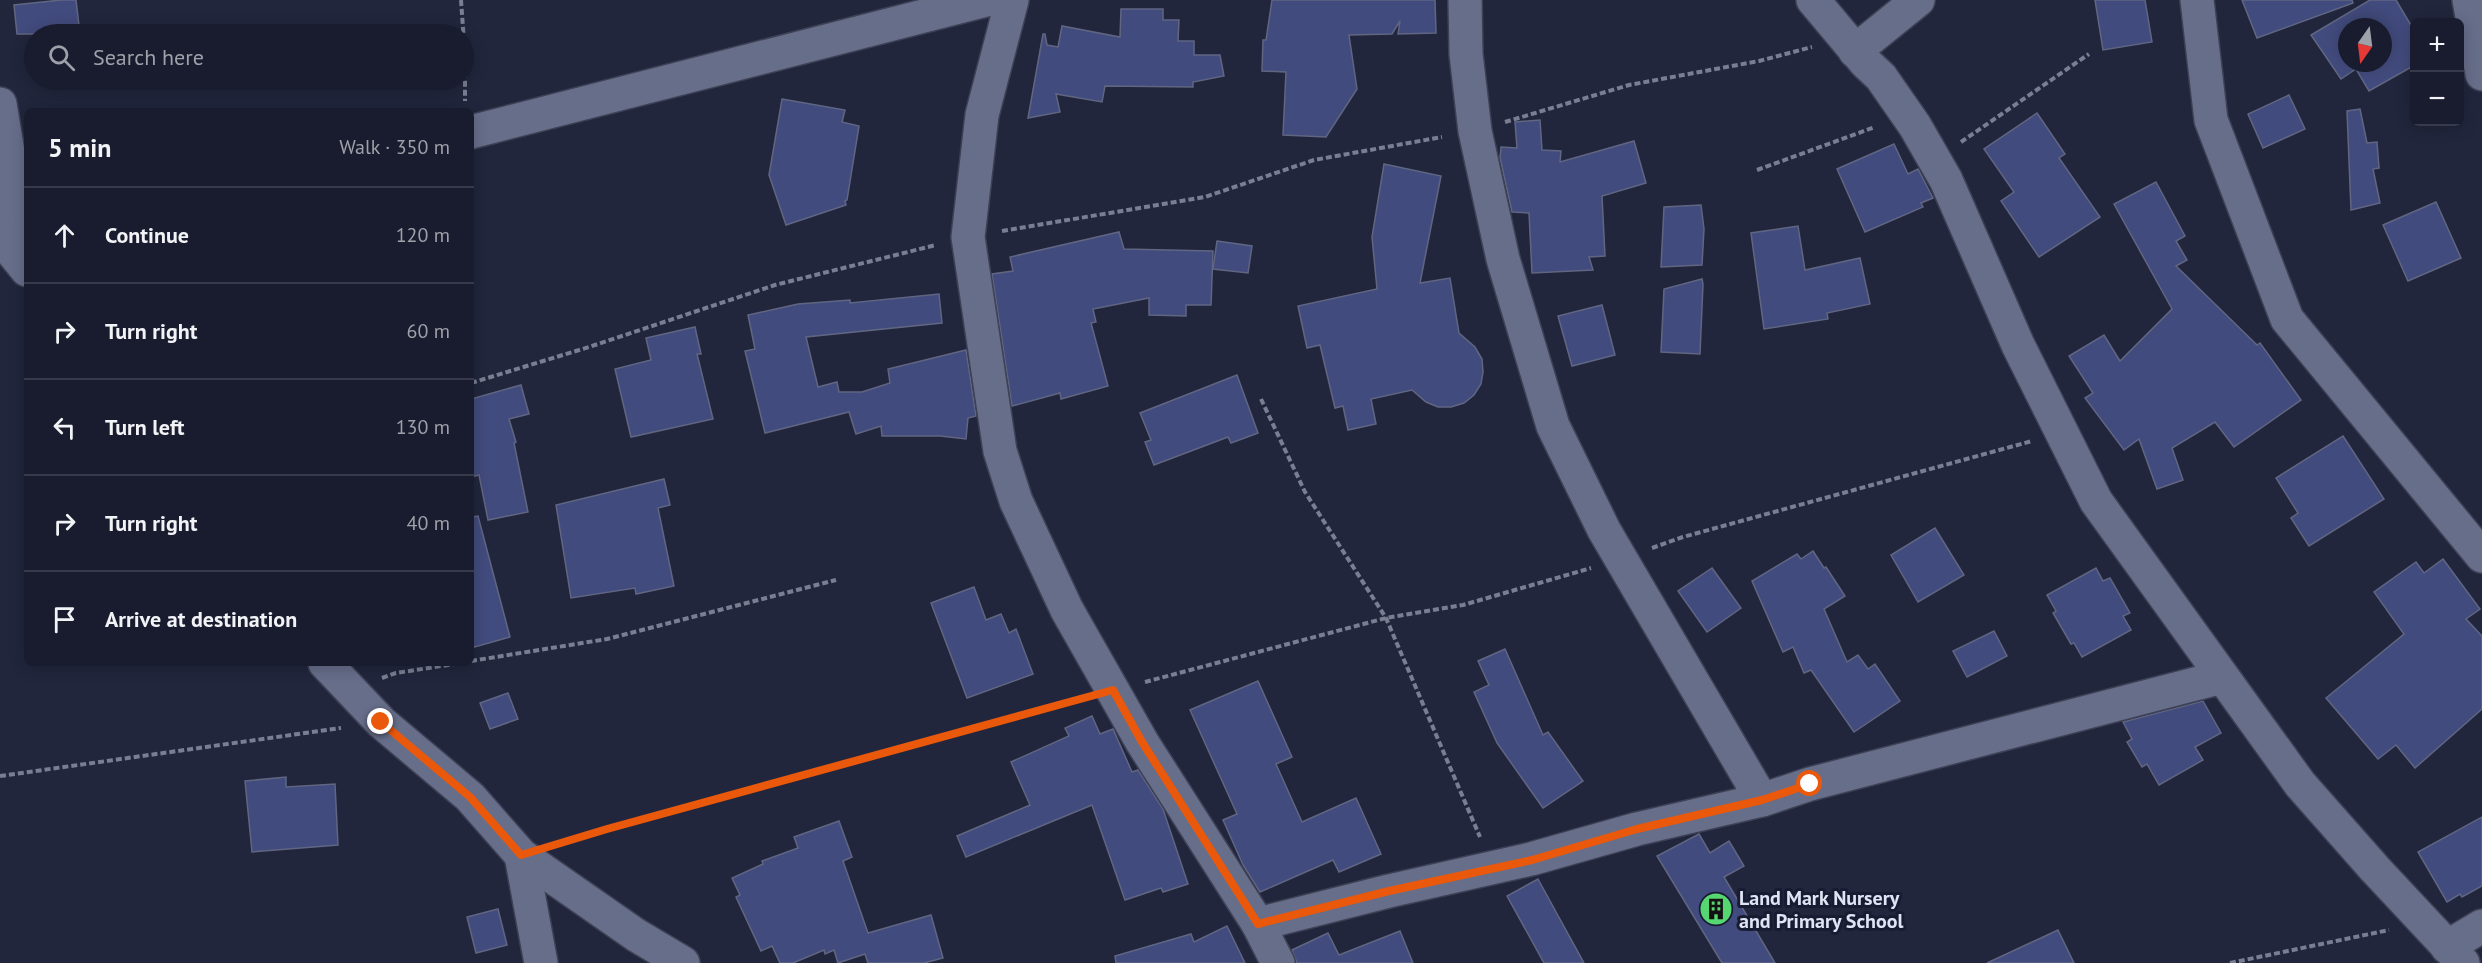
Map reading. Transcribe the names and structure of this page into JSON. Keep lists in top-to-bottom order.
{
  "places": {
    "building": ["Land Mark Nursery and Primary School"]
  },
  "north": "bottom",
  "page": {
    "map_buttons": ["+", "−"],
    "search": "Search here",
    "heading": ["5 min", "Walk · 350 m"],
    "list": [
      ["Continue", "120 m"],
      ["Turn right", "60 m"],
      ["Turn left", "130 m"],
      ["Turn right", "40 m"],
      "Arrive at destination"
    ]
  }
}
